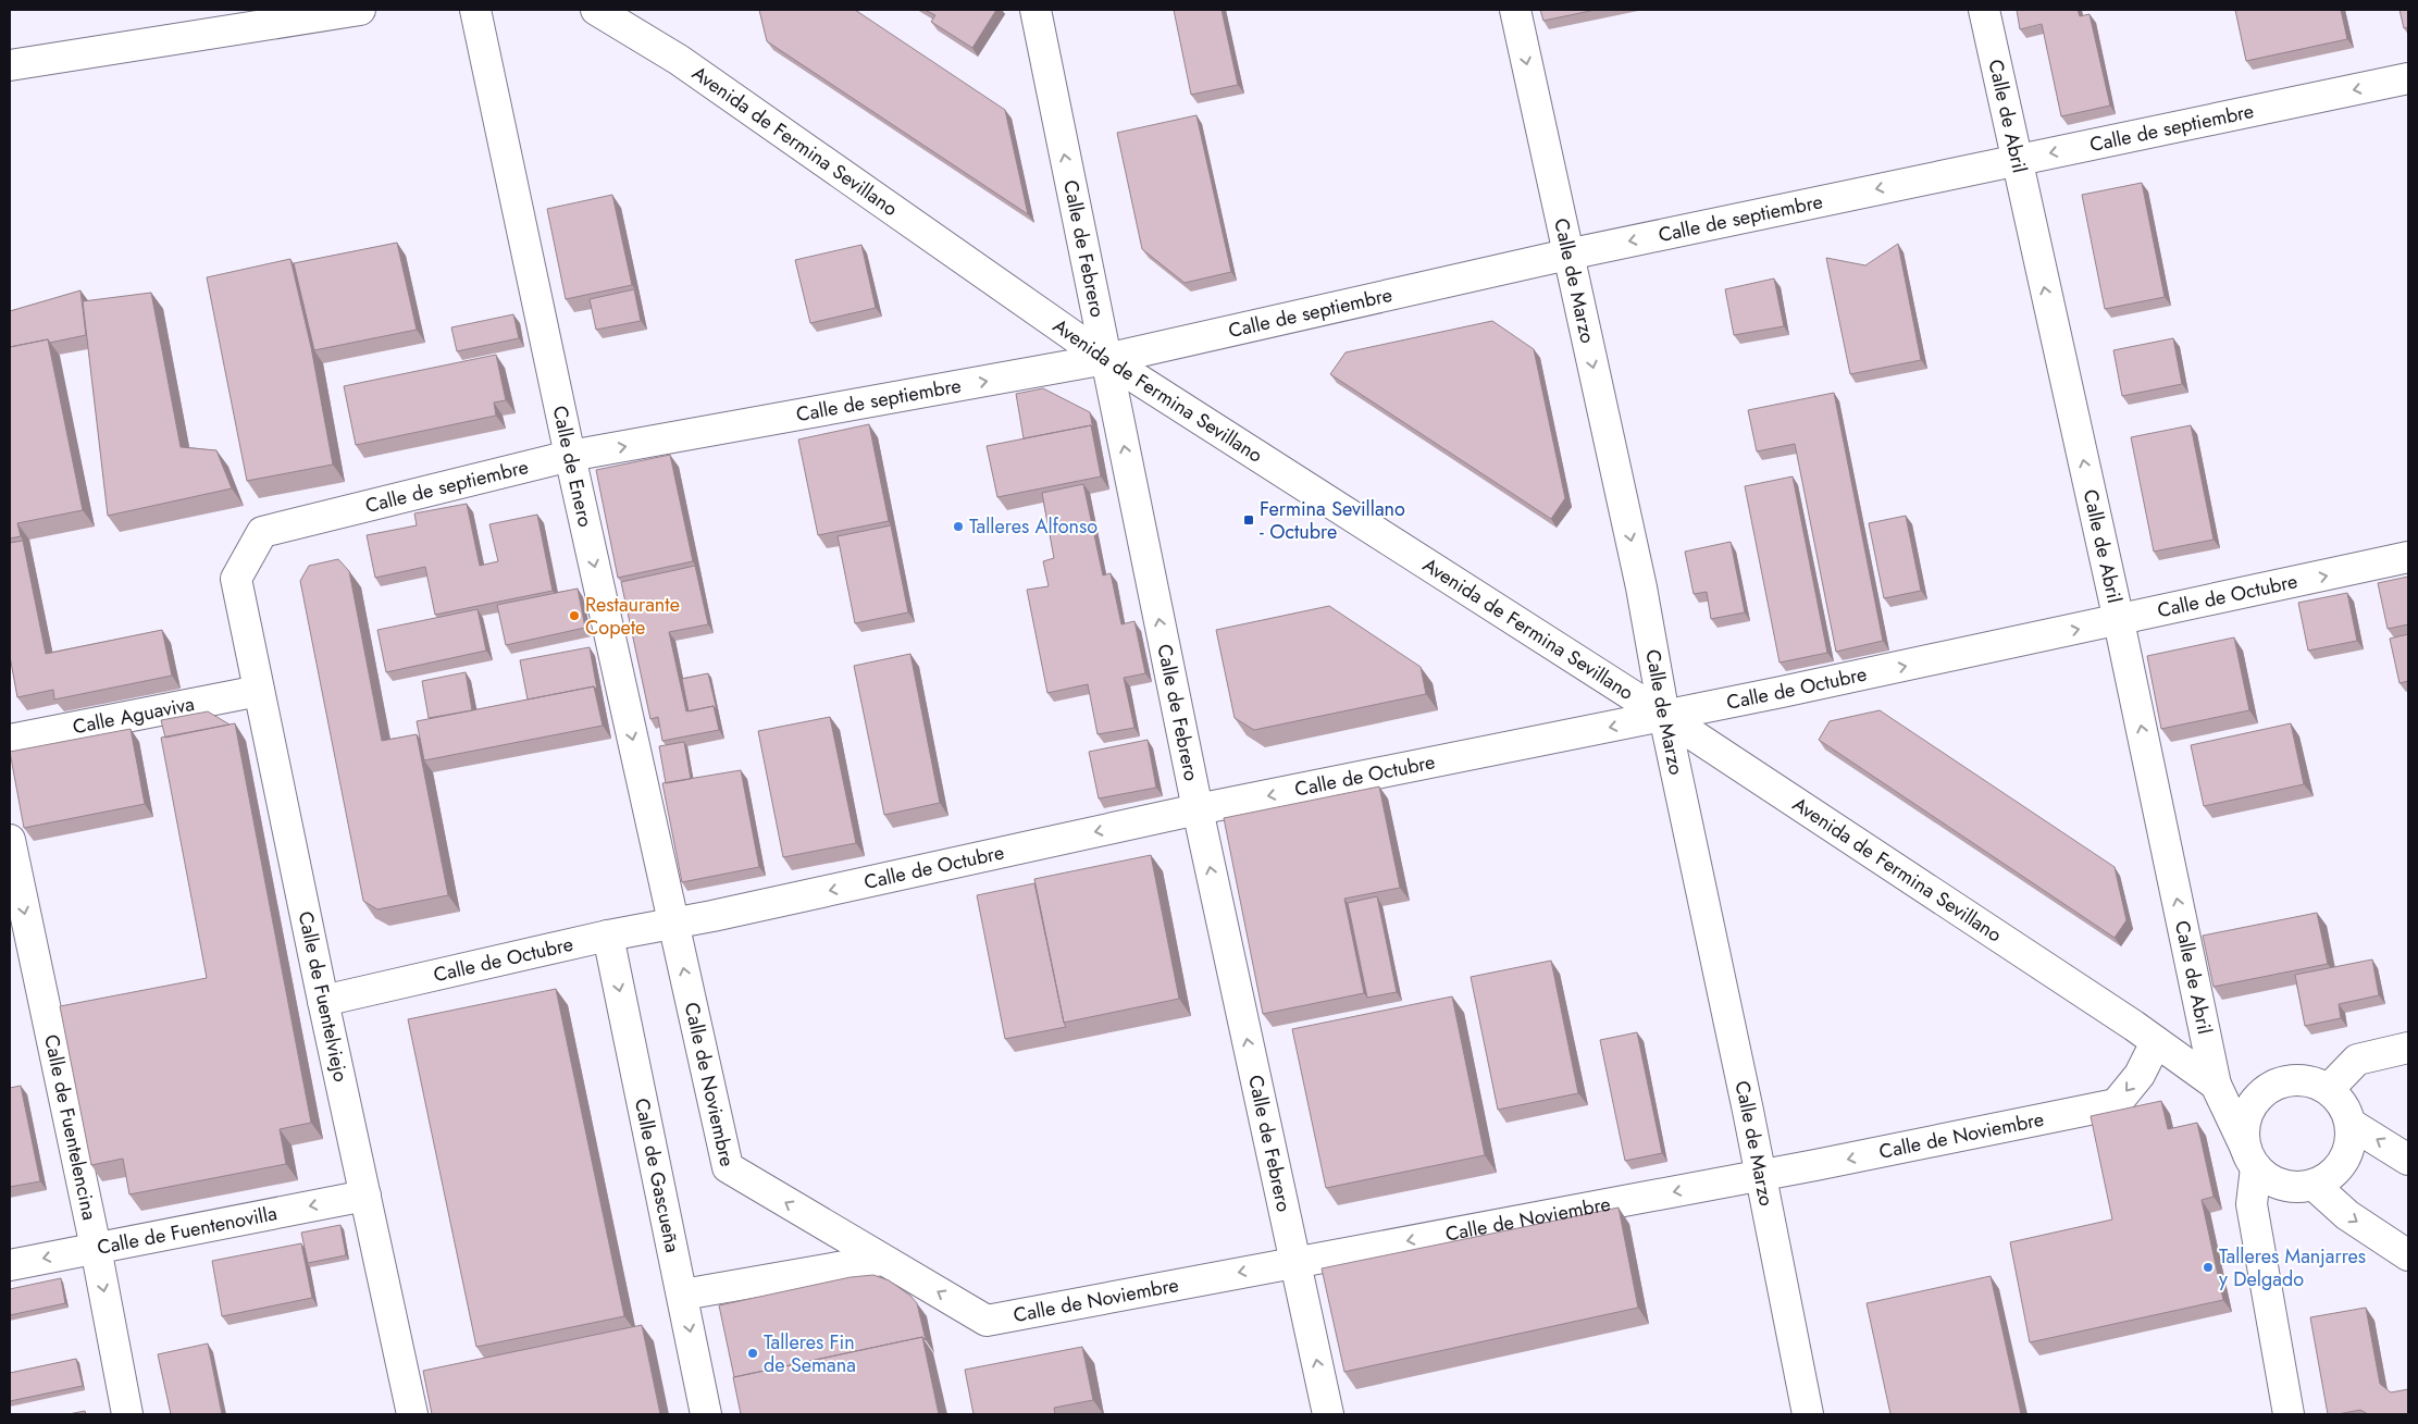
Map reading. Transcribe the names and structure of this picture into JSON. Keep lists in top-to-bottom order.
{
  "streets": {
    "street": [
      "Calle de Abril",
      "Calle de septiembre",
      "Avenida de Fermina Sevillano",
      "Calle de Febrero",
      "Calle de Marzo",
      "Calle de Enero",
      "Calle de Octubre",
      "Calle Aguaviva",
      "Calle de Fuentelviejo",
      "Calle de Noviembre",
      "Calle de Fuentelencina",
      "Calle de Gascueña",
      "Calle de Fuentenovilla"
    ]
  },
  "crossings": [
    ["Calle de Abril", "Calle de septiembre"],
    ["Calle de Abril", "Avenida de Fermina Sevillano"],
    ["Calle de Abril", "Calle de Octubre"],
    ["Calle de septiembre", "Avenida de Fermina Sevillano"],
    ["Calle de septiembre", "Calle de Febrero"],
    ["Calle de septiembre", "Calle de Marzo"],
    ["Calle de septiembre", "Calle de Enero"],
    ["Calle de septiembre", "Calle de Fuentelviejo"],
    ["Avenida de Fermina Sevillano", "Calle de Febrero"],
    ["Avenida de Fermina Sevillano", "Calle de Marzo"],
    ["Avenida de Fermina Sevillano", "Calle de Octubre"],
    ["Avenida de Fermina Sevillano", "Calle de Noviembre"],
    ["Calle de Febrero", "Calle de Octubre"],
    ["Calle de Febrero", "Calle de Noviembre"],
    ["Calle de Marzo", "Calle de Octubre"],
    ["Calle de Marzo", "Calle de Noviembre"],
    ["Calle de Enero", "Calle de Octubre"],
    ["Calle de Enero", "Calle de Noviembre"],
    ["Calle de Octubre", "Calle de Fuentelviejo"],
    ["Calle de Octubre", "Calle de Noviembre"],
    ["Calle de Octubre", "Calle de Gascueña"],
    ["Calle Aguaviva", "Calle de Fuentelviejo"],
    ["Calle de Fuentelviejo", "Calle de Fuentenovilla"],
    ["Calle de Fuentelencina", "Calle de Fuentenovilla"]
  ],
  "one_way": [
    "Calle de Abril",
    "Calle de Febrero",
    "Calle de Marzo",
    "Calle de Enero",
    "Calle de Noviembre",
    "Calle de Fuentelencina",
    "Calle de Gascueña",
    "Calle de Fuentenovilla"
  ],
  "places": {
    "transit": ["Fermina Sevillano - Octubre"],
    "other": [
      "Talleres Alfonso",
      "Restaurante Copete",
      "Talleres Manjarres y Delgado",
      "Talleres Fin de Semana"
    ]
  }
}
